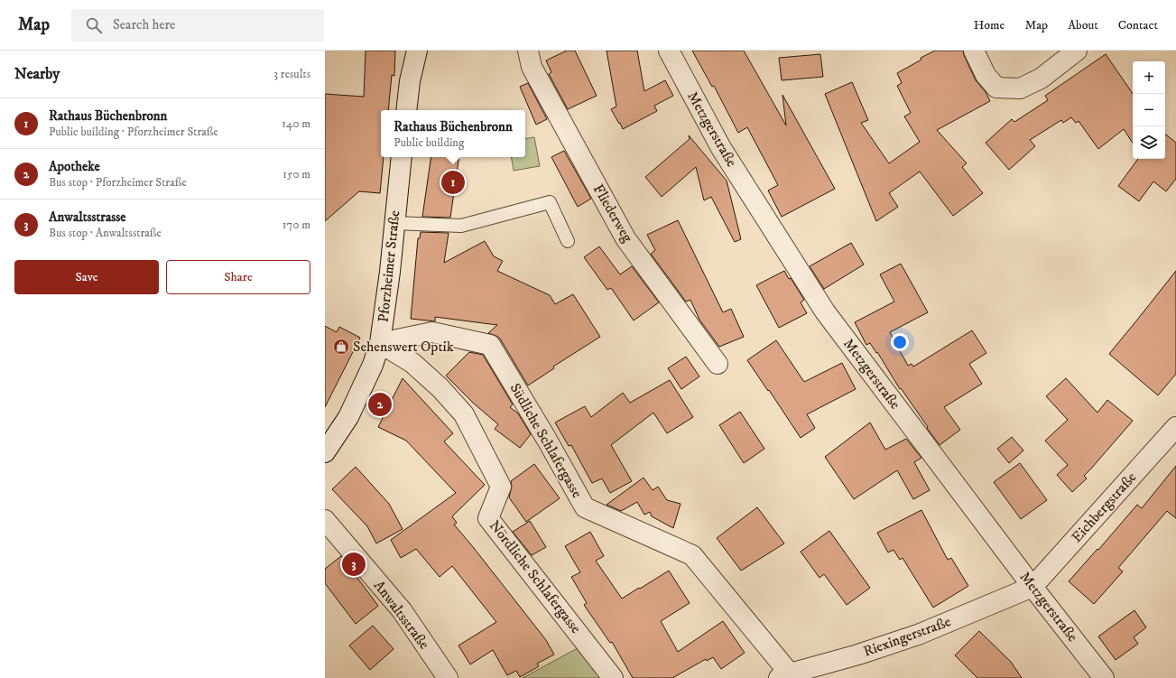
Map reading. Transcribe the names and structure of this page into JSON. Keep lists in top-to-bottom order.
{
  "streets": {
    "street": [
      "Metzgerstraße",
      "Fliederweg",
      "Pforzheimer Straße",
      "Südliche Schlafergasse",
      "Eichbergstraße",
      "Nördliche Schlafergasse",
      "Anwaltsstraße",
      "Riexingerstraße"
    ]
  },
  "crossings": [
    ["Metzgerstraße", "Eichbergstraße"],
    ["Metzgerstraße", "Riexingerstraße"],
    ["Pforzheimer Straße", "Südliche Schlafergasse"],
    ["Pforzheimer Straße", "Nördliche Schlafergasse"],
    ["Südliche Schlafergasse", "Nördliche Schlafergasse"],
    ["Südliche Schlafergasse", "Riexingerstraße"],
    ["Eichbergstraße", "Riexingerstraße"]
  ],
  "places": {
    "shop": ["Sehenswert Optik"]
  },
  "page": {
    "header": "Map",
    "search": "Search here",
    "nav": [
      "Home",
      "Map",
      "About",
      "Contact"
    ],
    "heading": ["Nearby", "3 results"],
    "map_buttons": ["+", "−"],
    "list": [
      {
        "mark": "1",
        "name": "Rathaus Büchenbronn",
        "note": "Public building · Pforzheimer Straße",
        "value": "140 m"
      },
      {
        "mark": "2",
        "name": "Apotheke",
        "note": "Bus stop · Pforzheimer Straße",
        "value": "150 m"
      },
      {
        "mark": "3",
        "name": "Anwaltsstrasse",
        "note": "Bus stop · Anwaltsstraße",
        "value": "170 m"
      }
    ],
    "popup": ["Rathaus Büchenbronn", "Public building"],
    "pins": ["1", "2", "3"],
    "buttons": ["Save", "Share"]
  }
}
